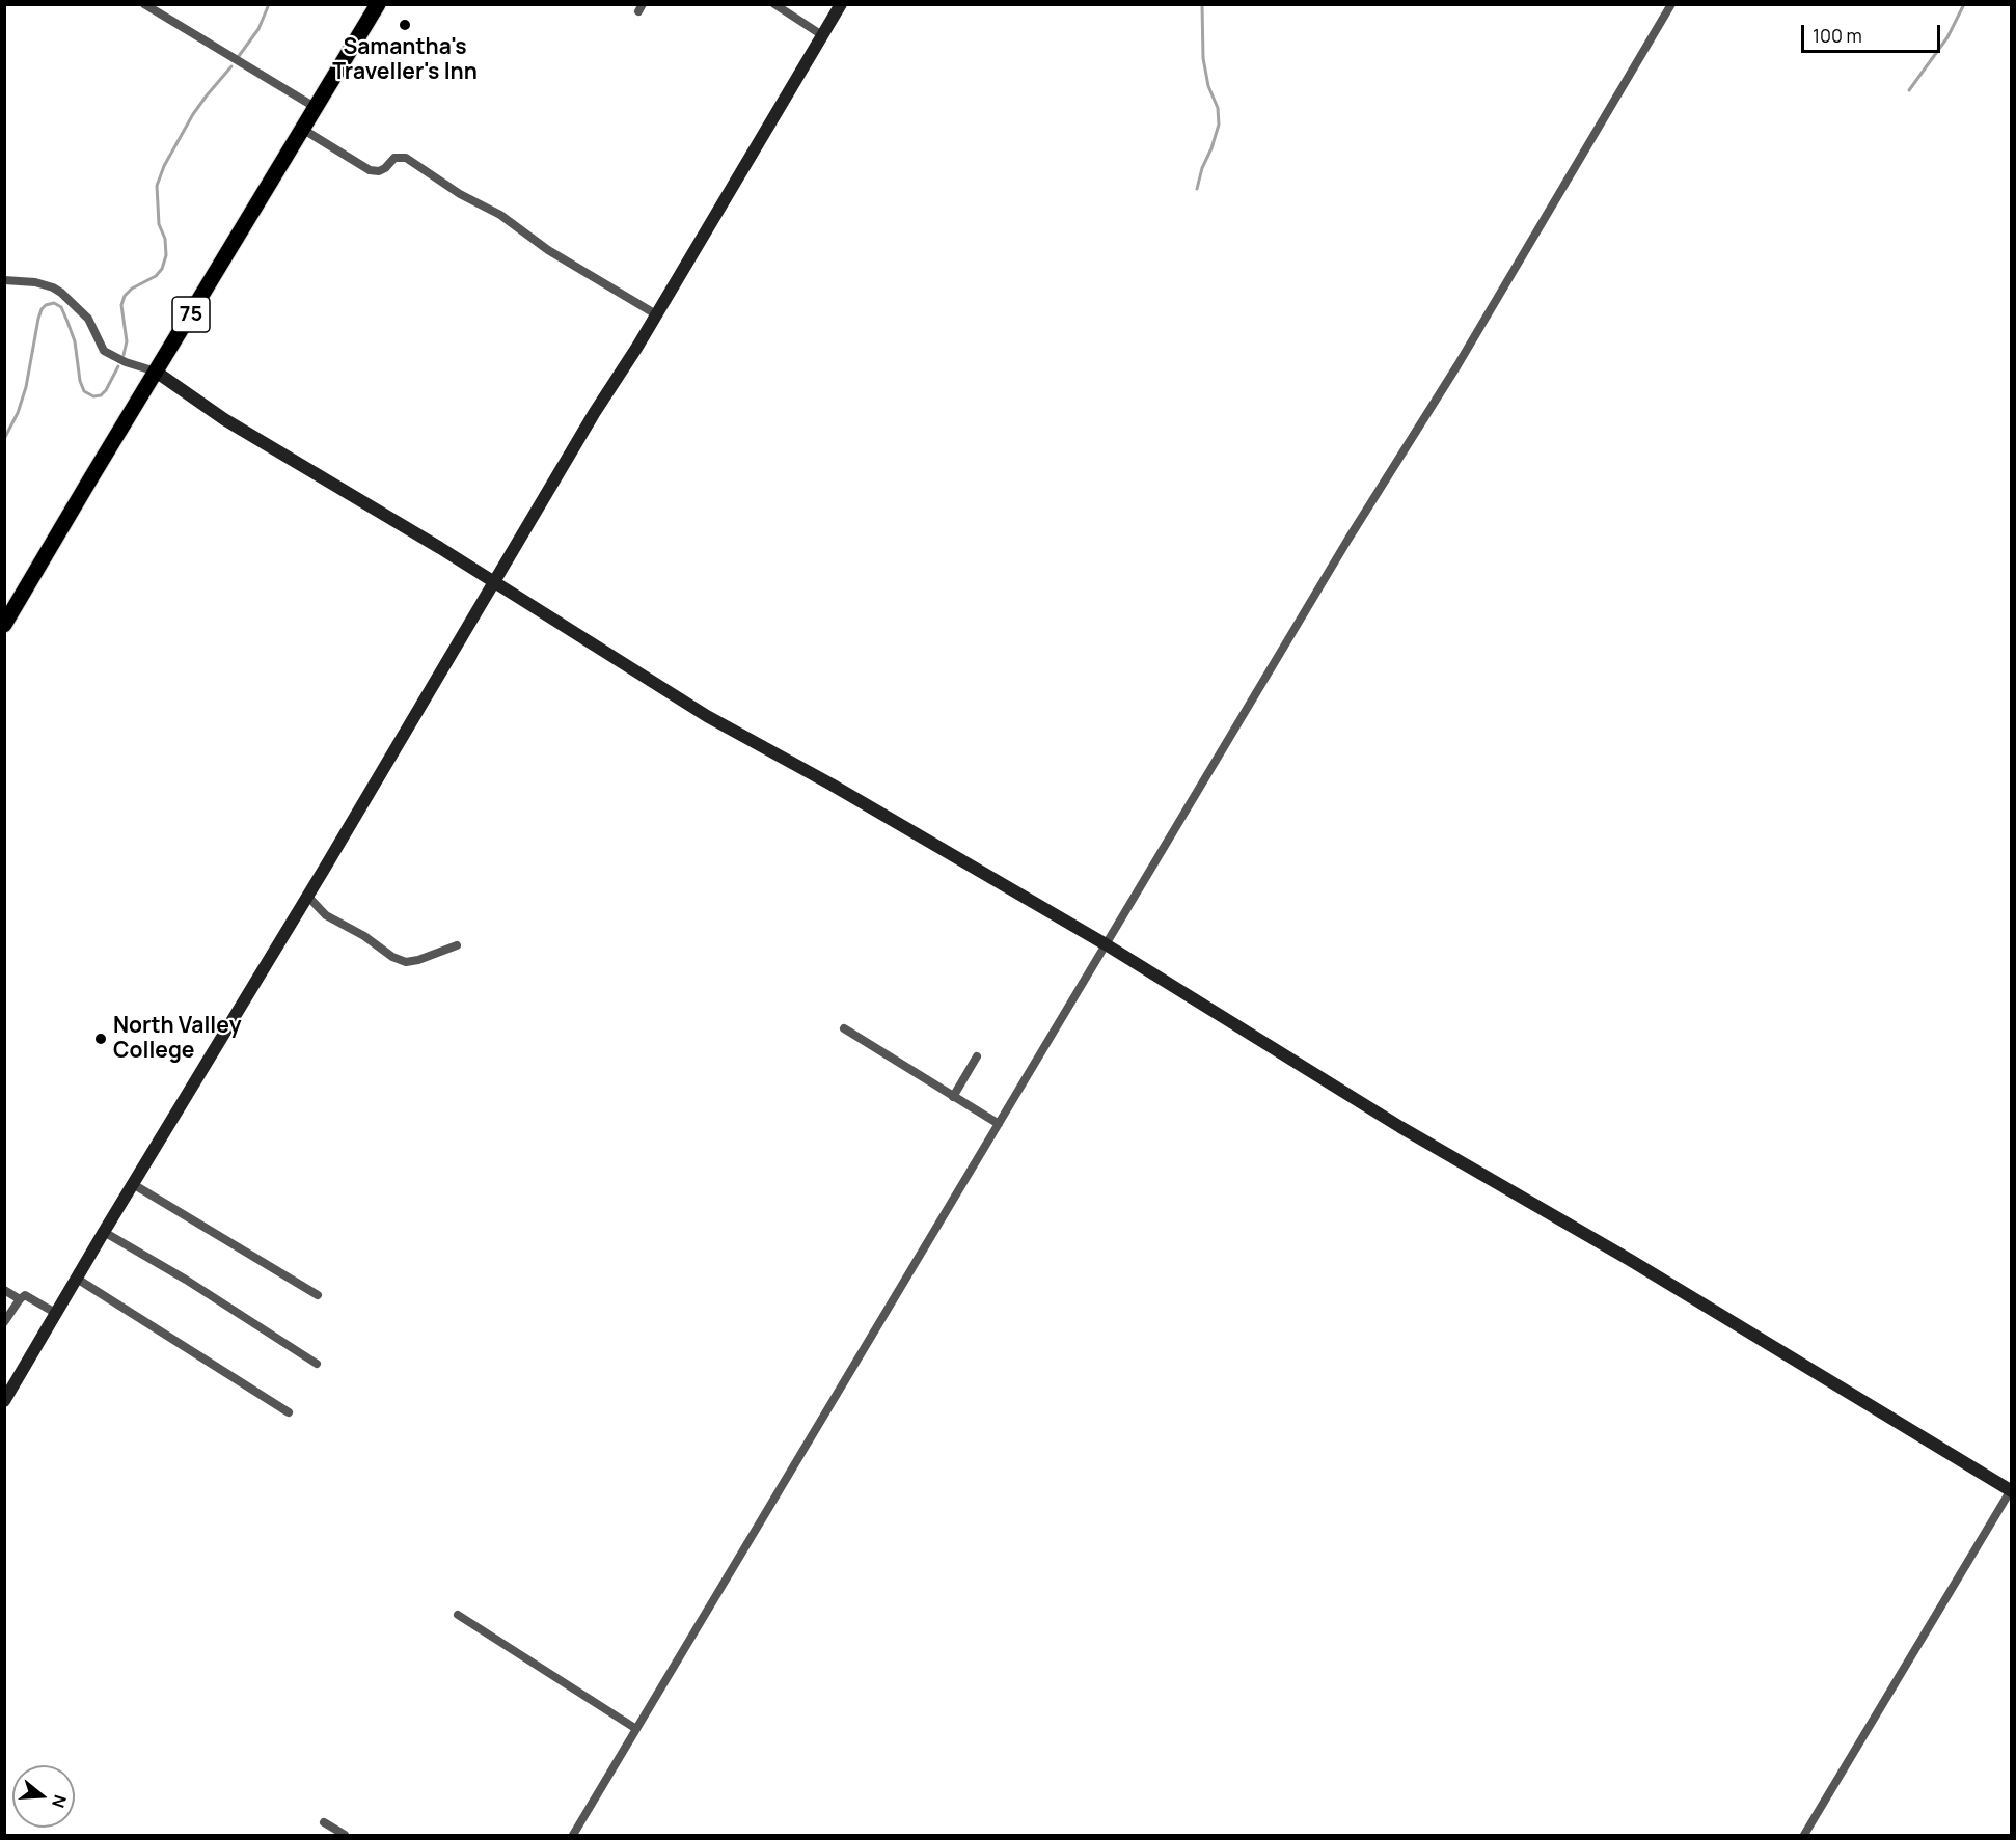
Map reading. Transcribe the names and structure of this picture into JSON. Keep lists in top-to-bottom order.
{
  "streets": {
    "highway": ["75"]
  },
  "places": ["Samantha's Traveller's Inn", "North Valley College"],
  "scale_bar": "100 m",
  "north": "right"
}
